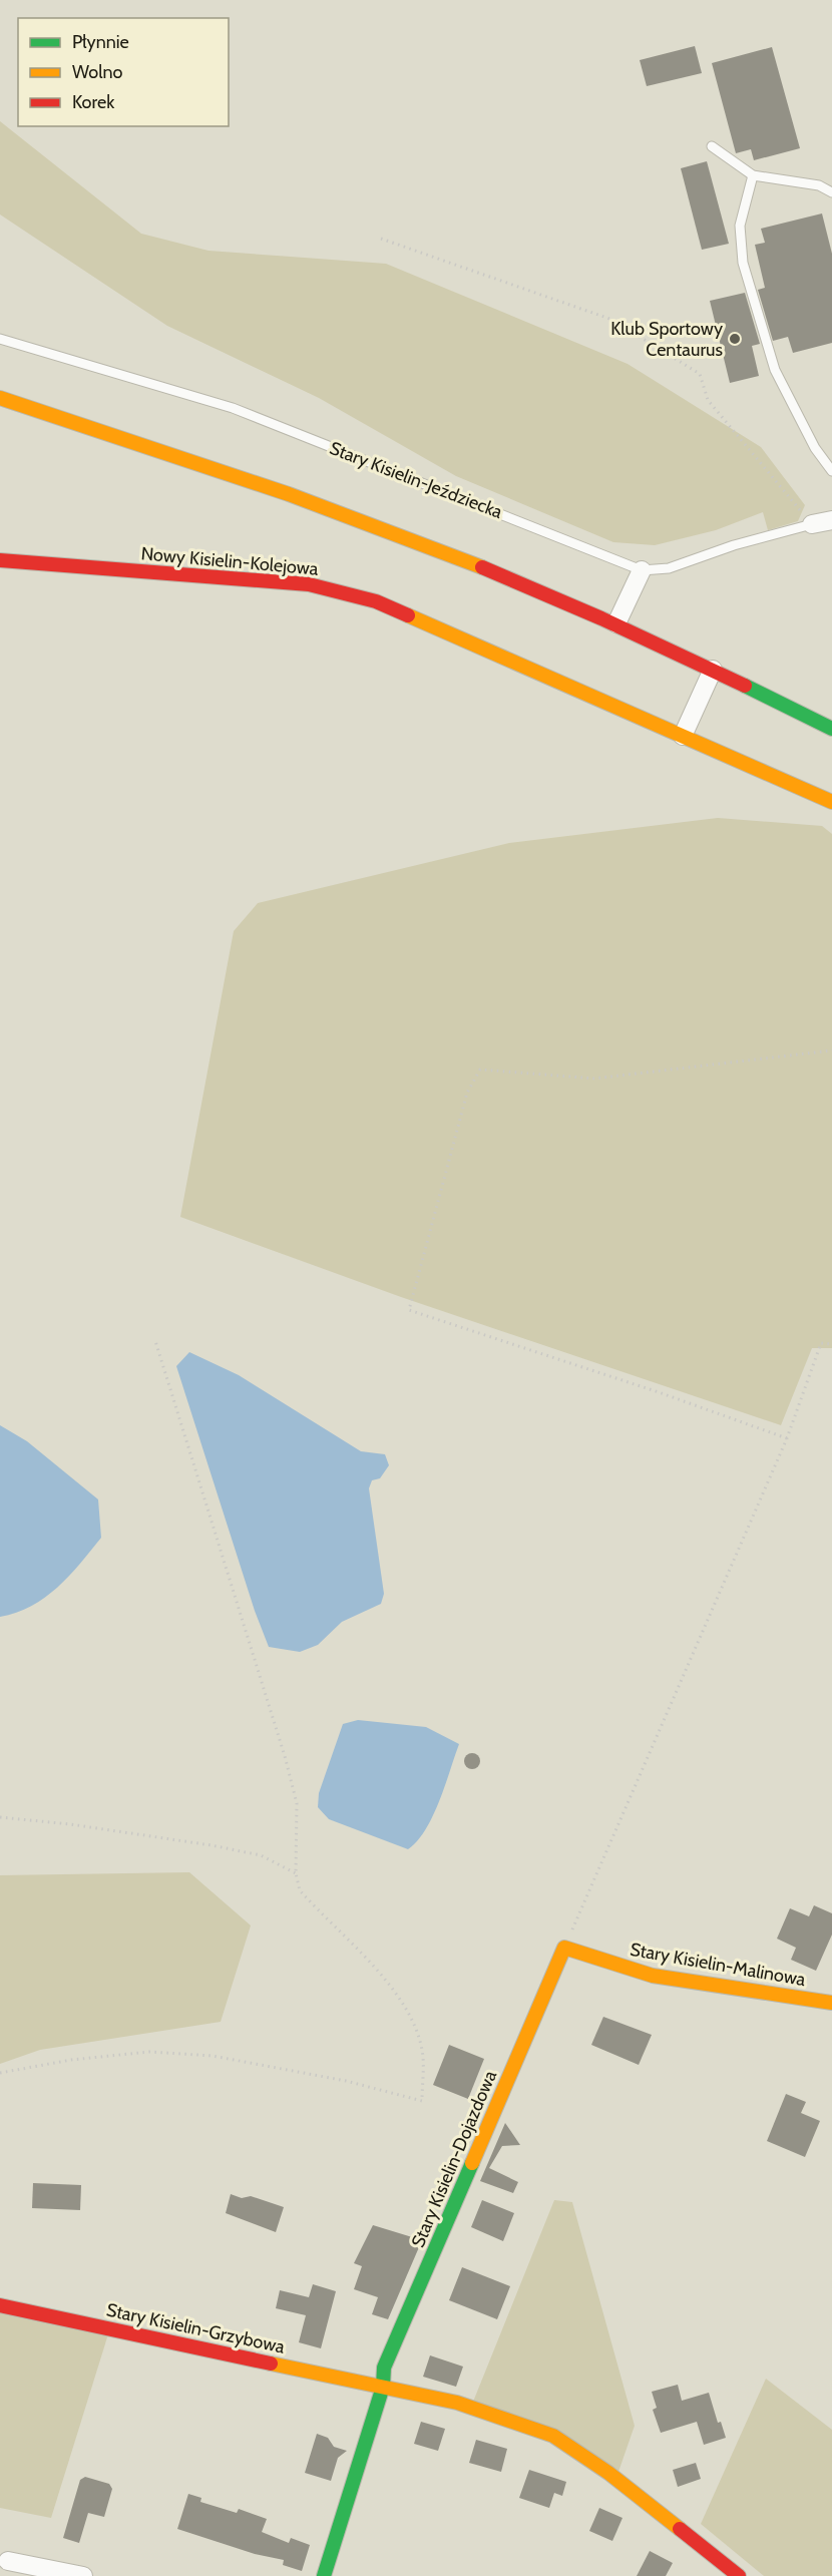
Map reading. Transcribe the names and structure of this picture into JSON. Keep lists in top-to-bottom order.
{
  "streets": {
    "street": [
      "Stary Kisielin-Jeździecka",
      "Nowy Kisielin-Kolejowa",
      "Stary Kisielin-Malinowa",
      "Stary Kisielin-Dojazdowa",
      "Stary Kisielin-Grzybowa"
    ]
  },
  "crossings": [
    ["Stary Kisielin-Malinowa", "Stary Kisielin-Dojazdowa"],
    ["Stary Kisielin-Dojazdowa", "Stary Kisielin-Grzybowa"]
  ],
  "places": ["Klub Sportowy Centaurus"],
  "legend": ["Płynnie", "Wolno", "Korek"]
}
